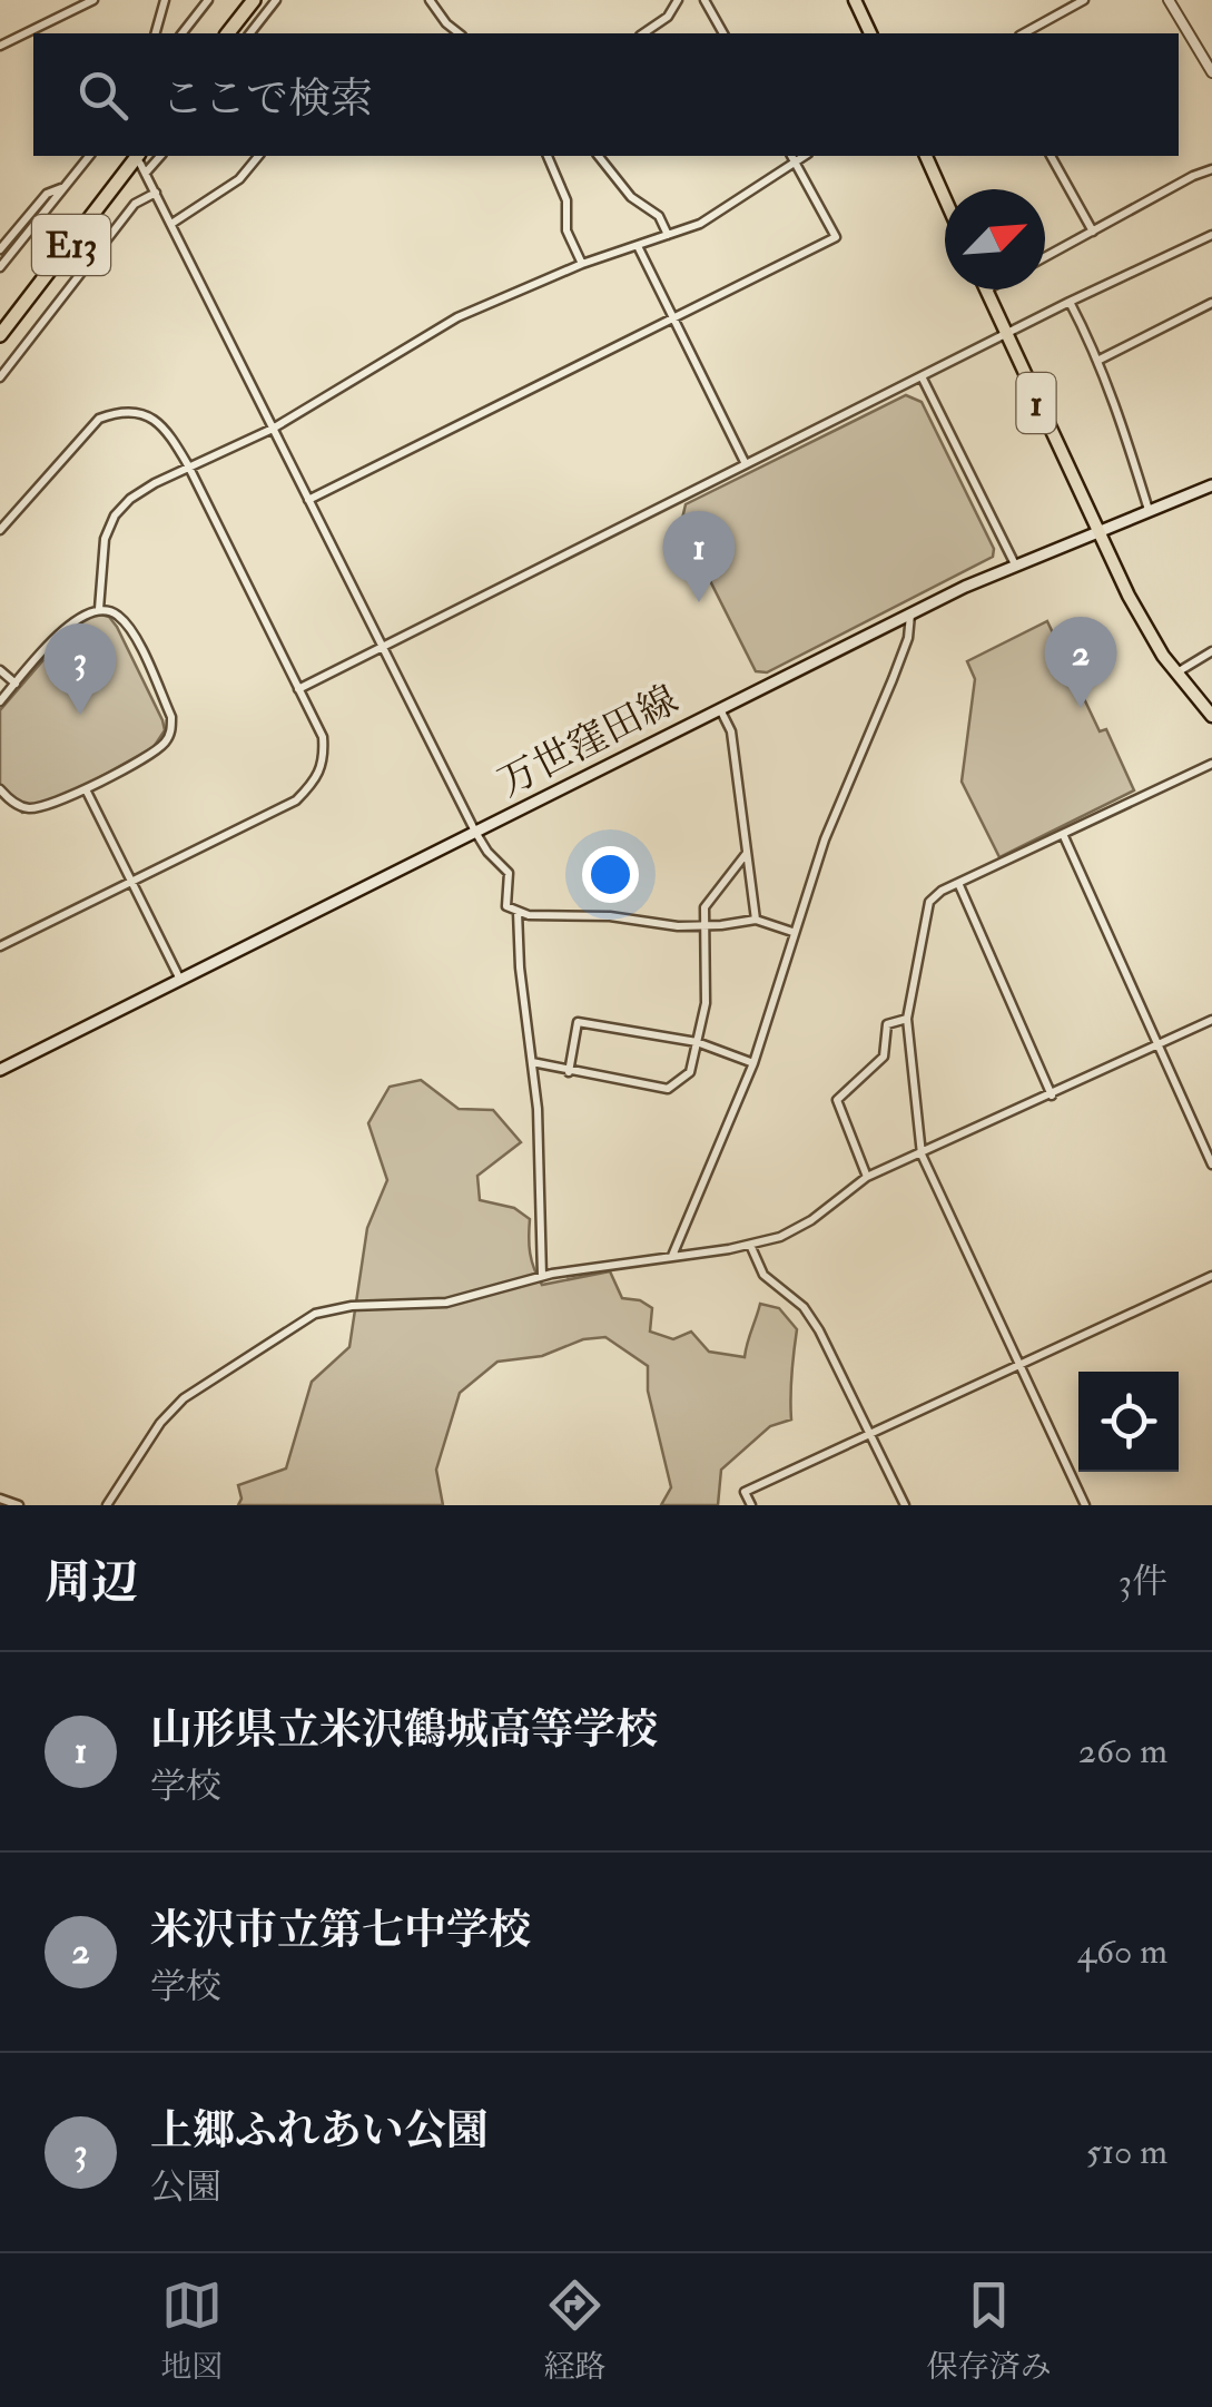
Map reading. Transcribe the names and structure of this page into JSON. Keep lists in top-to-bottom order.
{
  "streets": {
    "highway": ["E13"],
    "main road": ["1", "万世窪田線"]
  },
  "crossings": [
    ["1", "万世窪田線"]
  ],
  "north": "top right",
  "page": {
    "search": "ここで検索",
    "pins": ["1", "2", "3"],
    "heading": ["周辺", "3件"],
    "list": [
      {
        "mark": "1",
        "name": "山形県立米沢鶴城高等学校",
        "note": "学校",
        "value": "260 m"
      },
      {
        "mark": "2",
        "name": "米沢市立第七中学校",
        "note": "学校",
        "value": "460 m"
      },
      {
        "mark": "3",
        "name": "上郷ふれあい公園",
        "note": "公園",
        "value": "510 m"
      }
    ],
    "nav": ["地図", "経路", "保存済み"]
  }
}
